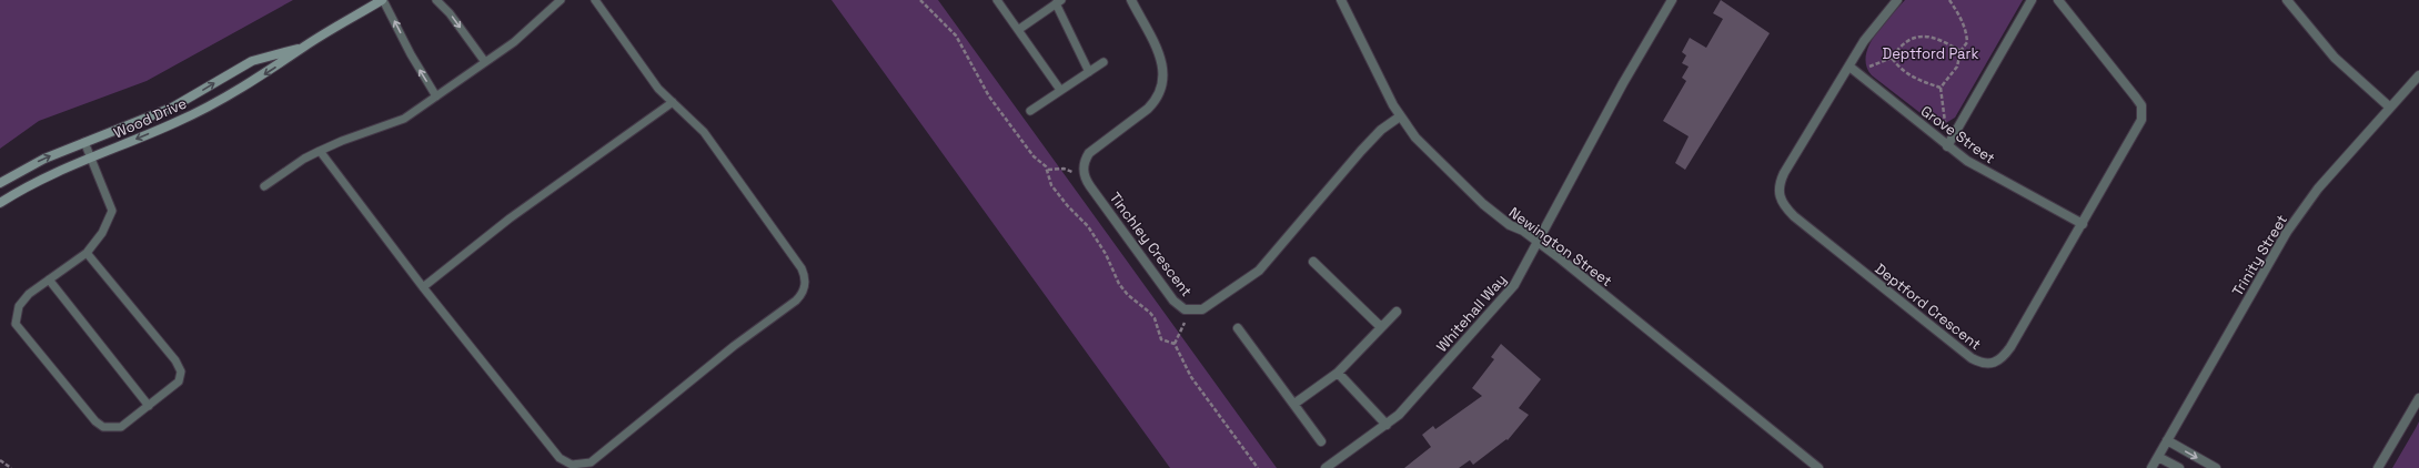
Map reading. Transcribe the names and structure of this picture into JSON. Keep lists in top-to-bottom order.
{
  "streets": {
    "street": [
      "Wood Drive",
      "Grove Street",
      "Tinchley Crescent",
      "Newington Street",
      "Trinity Street",
      "Deptford Crescent",
      "Whitehall Way"
    ]
  },
  "crossings": [
    ["Grove Street", "Deptford Crescent"],
    ["Tinchley Crescent", "Newington Street"],
    ["Newington Street", "Whitehall Way"]
  ],
  "parks": ["Deptford Park"]
}
